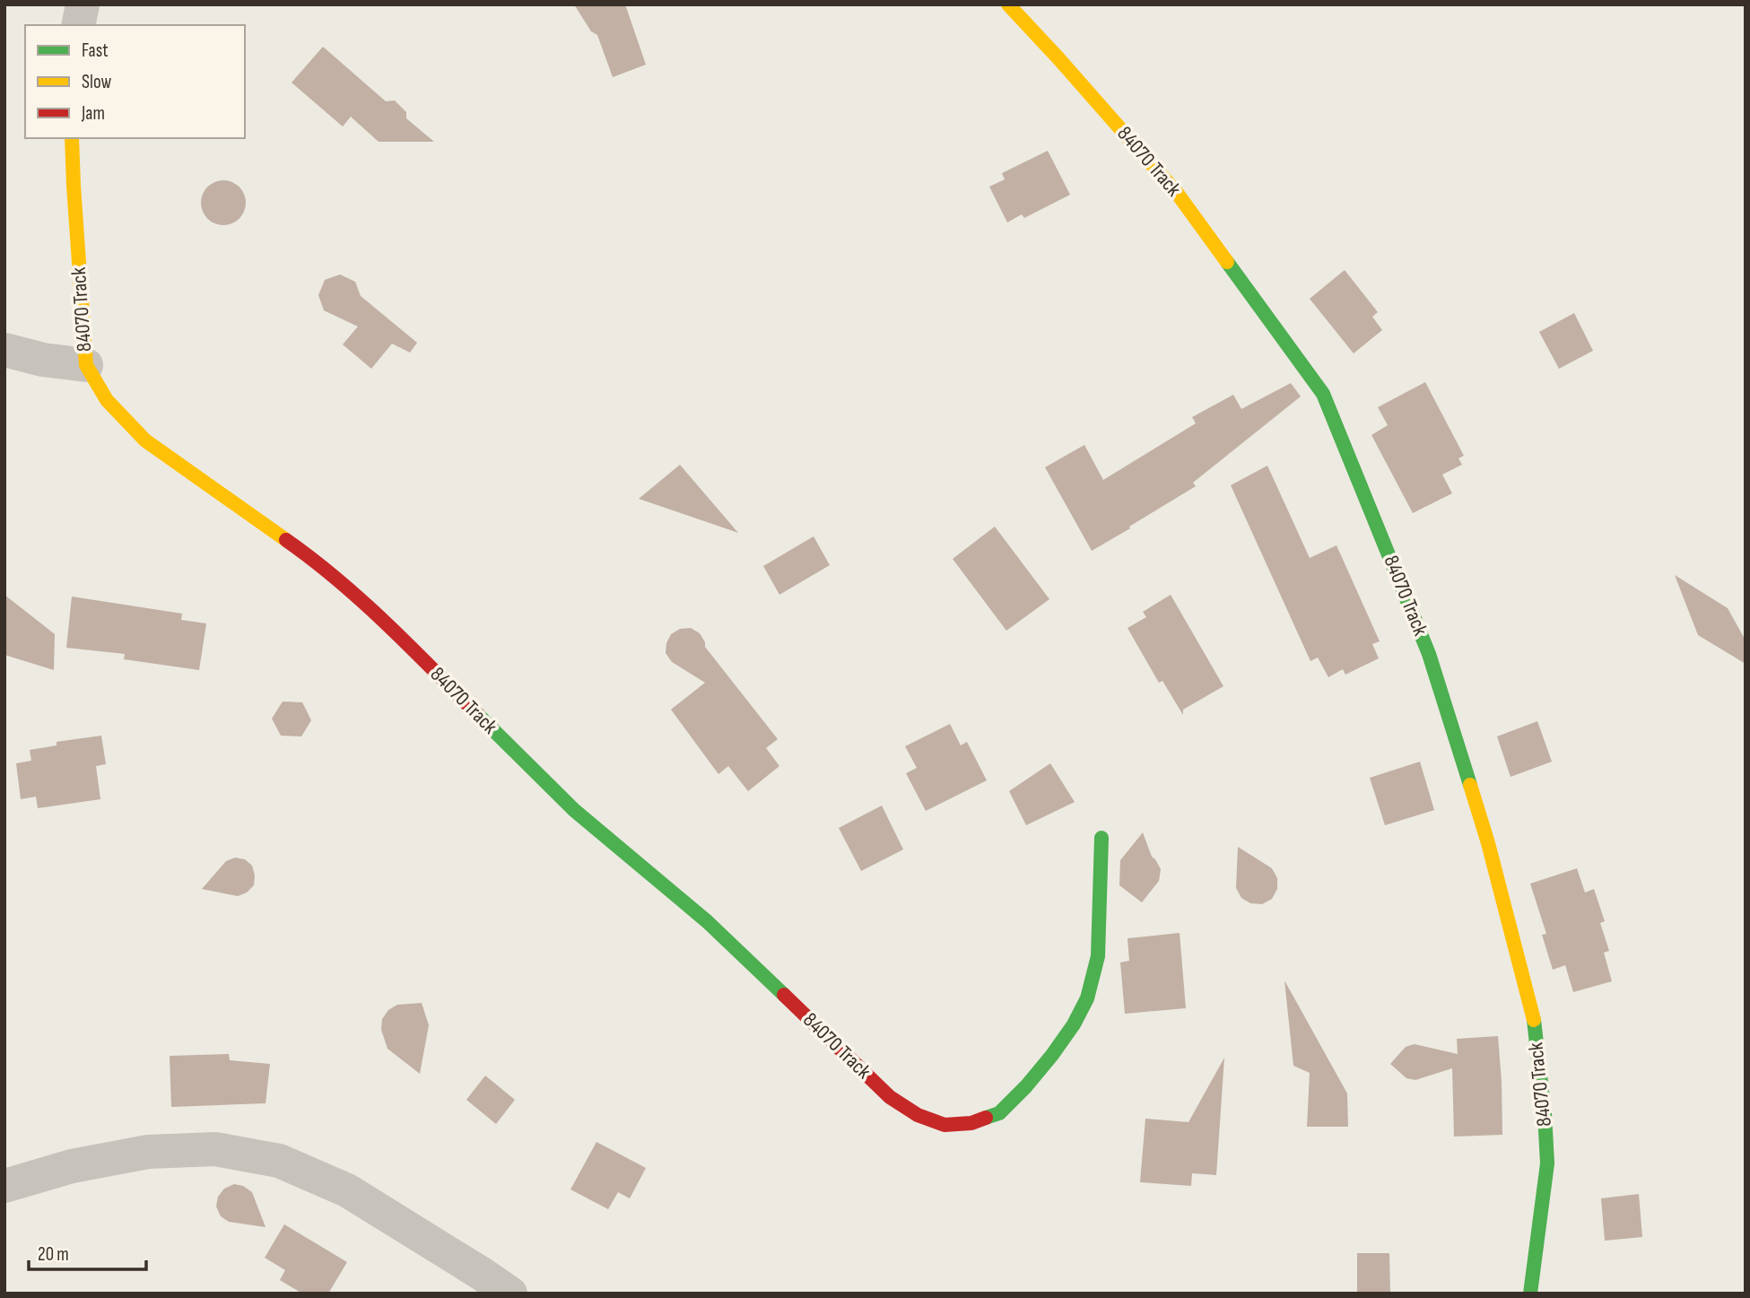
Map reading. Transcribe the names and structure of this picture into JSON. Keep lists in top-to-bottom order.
{
  "streets": {
    "street": ["84070 Track"]
  },
  "legend": ["Fast", "Slow", "Jam"],
  "scale_bar": "20 m"
}
